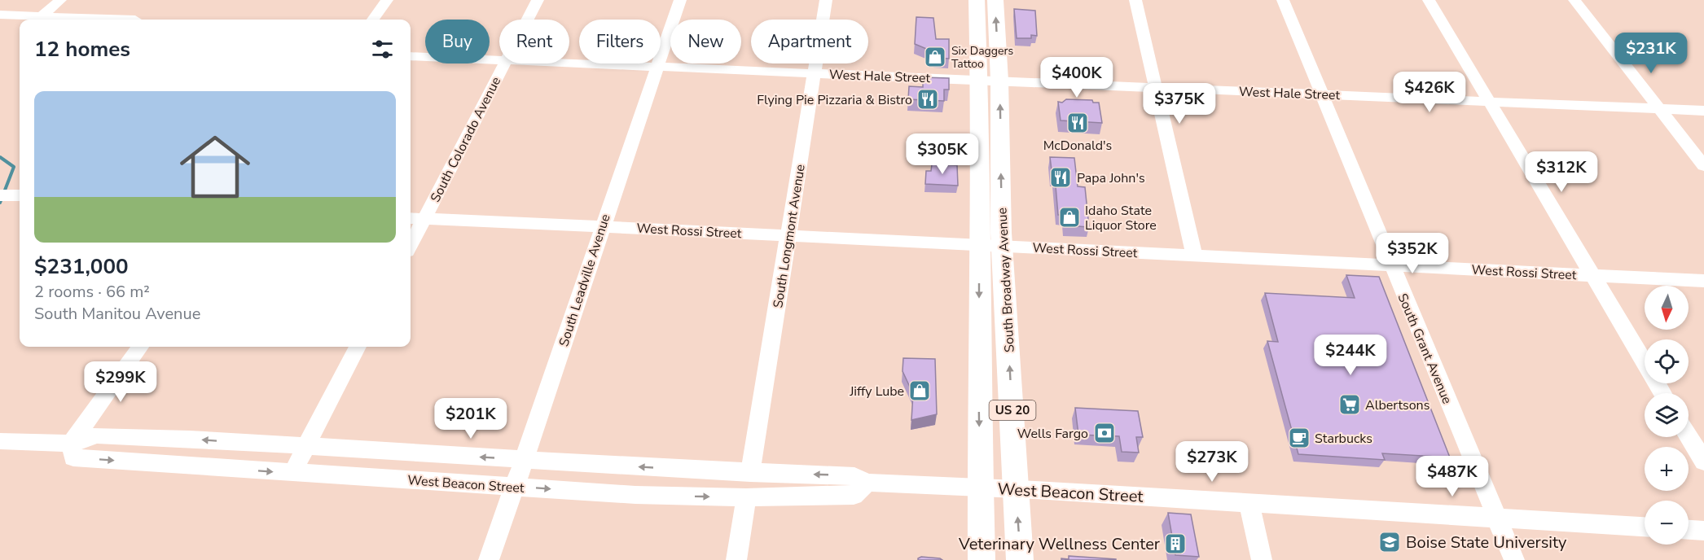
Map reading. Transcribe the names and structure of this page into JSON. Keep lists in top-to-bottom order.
{
  "streets": {
    "main road": ["South Broadway Avenue", "US 20"],
    "street": [
      "West Hale Street",
      "South Colorado Avenue",
      "West Rossi Street",
      "South Longmont Avenue",
      "South Leadville Avenue",
      "South Grant Avenue",
      "West Beacon Street"
    ]
  },
  "crossings": [
    ["West Hale Street", "South Longmont Avenue"],
    ["West Hale Street", "South Leadville Avenue"],
    ["West Hale Street", "South Broadway Avenue"],
    ["West Hale Street", "South Grant Avenue"],
    ["South Colorado Avenue", "West Rossi Street"],
    ["West Rossi Street", "South Longmont Avenue"],
    ["West Rossi Street", "South Leadville Avenue"],
    ["West Rossi Street", "South Broadway Avenue"],
    ["West Rossi Street", "South Grant Avenue"],
    ["South Longmont Avenue", "West Beacon Street"],
    ["South Leadville Avenue", "West Beacon Street"],
    ["South Broadway Avenue", "West Beacon Street"],
    ["South Grant Avenue", "West Beacon Street"]
  ],
  "places": {
    "shop": ["Six Daggers Tattoo", "Idaho State Liquor Store", "Jiffy Lube"],
    "restaurant": ["Flying Pie Pizzaria & Bistro", "McDonald's", "Papa John's"],
    "supermarket": ["Albertsons"],
    "bank": ["Wells Fargo"],
    "cafe": ["Starbucks"],
    "school or university": ["Boise State University"],
    "building": ["Veterinary Wellness Center"]
  },
  "north": "bottom",
  "page": {
    "chip": [
      "Buy",
      "Rent",
      "Filters",
      "New",
      "Apartment"
    ],
    "heading": "12 homes",
    "price": [
      "$231K",
      "$400K",
      "$426K",
      "$375K",
      "$305K",
      "$312K",
      "$352K",
      "$244K",
      "$299K",
      "$201K",
      "$273K",
      "$487K"
    ],
    "list": [
      {
        "name": "$231,000",
        "note": "2 rooms · 66 m² · South Manitou Avenue"
      }
    ],
    "map_buttons": ["+", "−"]
  }
}
